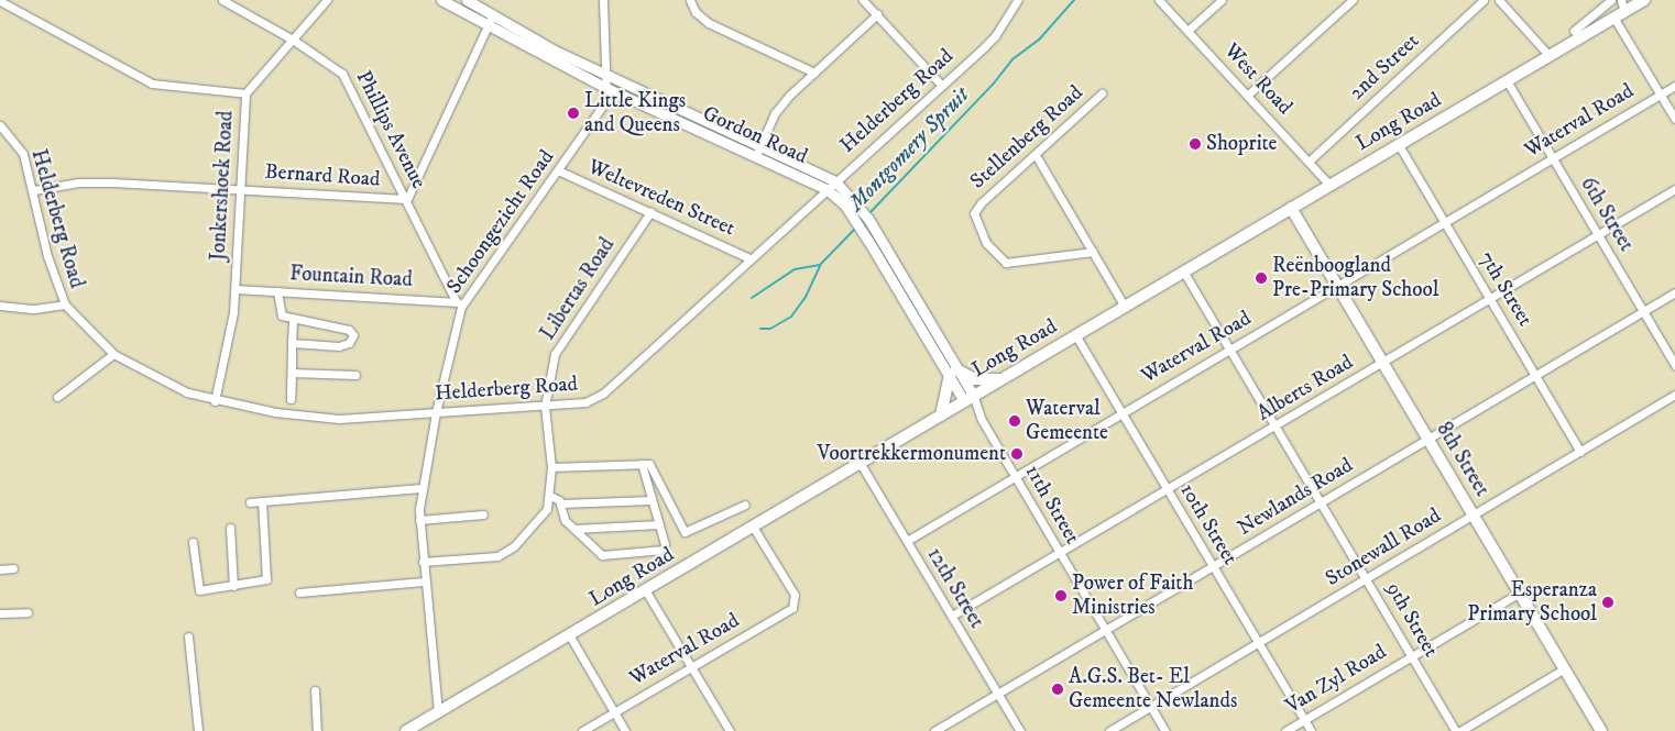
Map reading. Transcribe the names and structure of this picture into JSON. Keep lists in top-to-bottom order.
{
  "streets": {
    "main road": ["Long Road", "8th Street"],
    "street": [
      "2nd Street",
      "West Road",
      "Helderberg Road",
      "Waterval Road",
      "Phillips Avenue",
      "Gordon Road",
      "Stellenberg Road",
      "Bernard Road",
      "Jonkershoek Road",
      "Weltevreden Street",
      "6th Street",
      "Schoongezicht Road",
      "Fountain Road",
      "Libertas Road",
      "7th Street",
      "Alberts Road",
      "Newlands Road",
      "11th Street",
      "10th Street",
      "Stonewall Road",
      "12th Street",
      "9th Street",
      "Van Zyl Road"
    ]
  },
  "crossings": [
    ["2nd Street", "West Road"],
    ["West Road", "Long Road"],
    ["Helderberg Road", "Gordon Road"],
    ["Helderberg Road", "Bernard Road"],
    ["Helderberg Road", "Jonkershoek Road"],
    ["Helderberg Road", "Weltevreden Street"],
    ["Helderberg Road", "Schoongezicht Road"],
    ["Helderberg Road", "Libertas Road"],
    ["Waterval Road", "Long Road"],
    ["Waterval Road", "6th Street"],
    ["Waterval Road", "7th Street"],
    ["Waterval Road", "8th Street"],
    ["Waterval Road", "11th Street"],
    ["Waterval Road", "10th Street"],
    ["Waterval Road", "12th Street"],
    ["Waterval Road", "9th Street"],
    ["Long Road", "Gordon Road"],
    ["Long Road", "6th Street"],
    ["Long Road", "Schoongezicht Road"],
    ["Long Road", "7th Street"],
    ["Long Road", "8th Street"],
    ["Long Road", "11th Street"],
    ["Long Road", "10th Street"],
    ["Long Road", "12th Street"],
    ["Long Road", "9th Street"],
    ["Phillips Avenue", "Bernard Road"],
    ["Phillips Avenue", "Jonkershoek Road"],
    ["Phillips Avenue", "Fountain Road"],
    ["Gordon Road", "Bernard Road"],
    ["Gordon Road", "Schoongezicht Road"],
    ["Gordon Road", "11th Street"],
    ["Bernard Road", "Jonkershoek Road"],
    ["Jonkershoek Road", "Fountain Road"],
    ["Weltevreden Street", "Schoongezicht Road"],
    ["Weltevreden Street", "Libertas Road"],
    ["6th Street", "Alberts Road"],
    ["6th Street", "Newlands Road"],
    ["Schoongezicht Road", "Libertas Road"],
    ["7th Street", "Alberts Road"],
    ["7th Street", "Newlands Road"],
    ["7th Street", "Stonewall Road"],
    ["Alberts Road", "8th Street"],
    ["Alberts Road", "11th Street"],
    ["Alberts Road", "10th Street"],
    ["Alberts Road", "12th Street"],
    ["Alberts Road", "9th Street"],
    ["8th Street", "Newlands Road"],
    ["8th Street", "Stonewall Road"],
    ["8th Street", "Van Zyl Road"],
    ["Newlands Road", "11th Street"],
    ["Newlands Road", "10th Street"],
    ["Newlands Road", "12th Street"],
    ["Newlands Road", "9th Street"],
    ["11th Street", "Stonewall Road"],
    ["10th Street", "Stonewall Road"],
    ["10th Street", "Van Zyl Road"],
    ["Stonewall Road", "9th Street"],
    ["9th Street", "Van Zyl Road"]
  ],
  "water": ["Montgomery Spruit"],
  "places": [
    "Little Kings and Queens",
    "Shoprite",
    "Reënboogland Pre-Primary School",
    "Waterval Gemeente",
    "Voortrekkermonument",
    "Power of Faith Ministries",
    "Esperanza Primary School",
    "A.G.S. Bet- El Gemeente Newlands"
  ]
}
